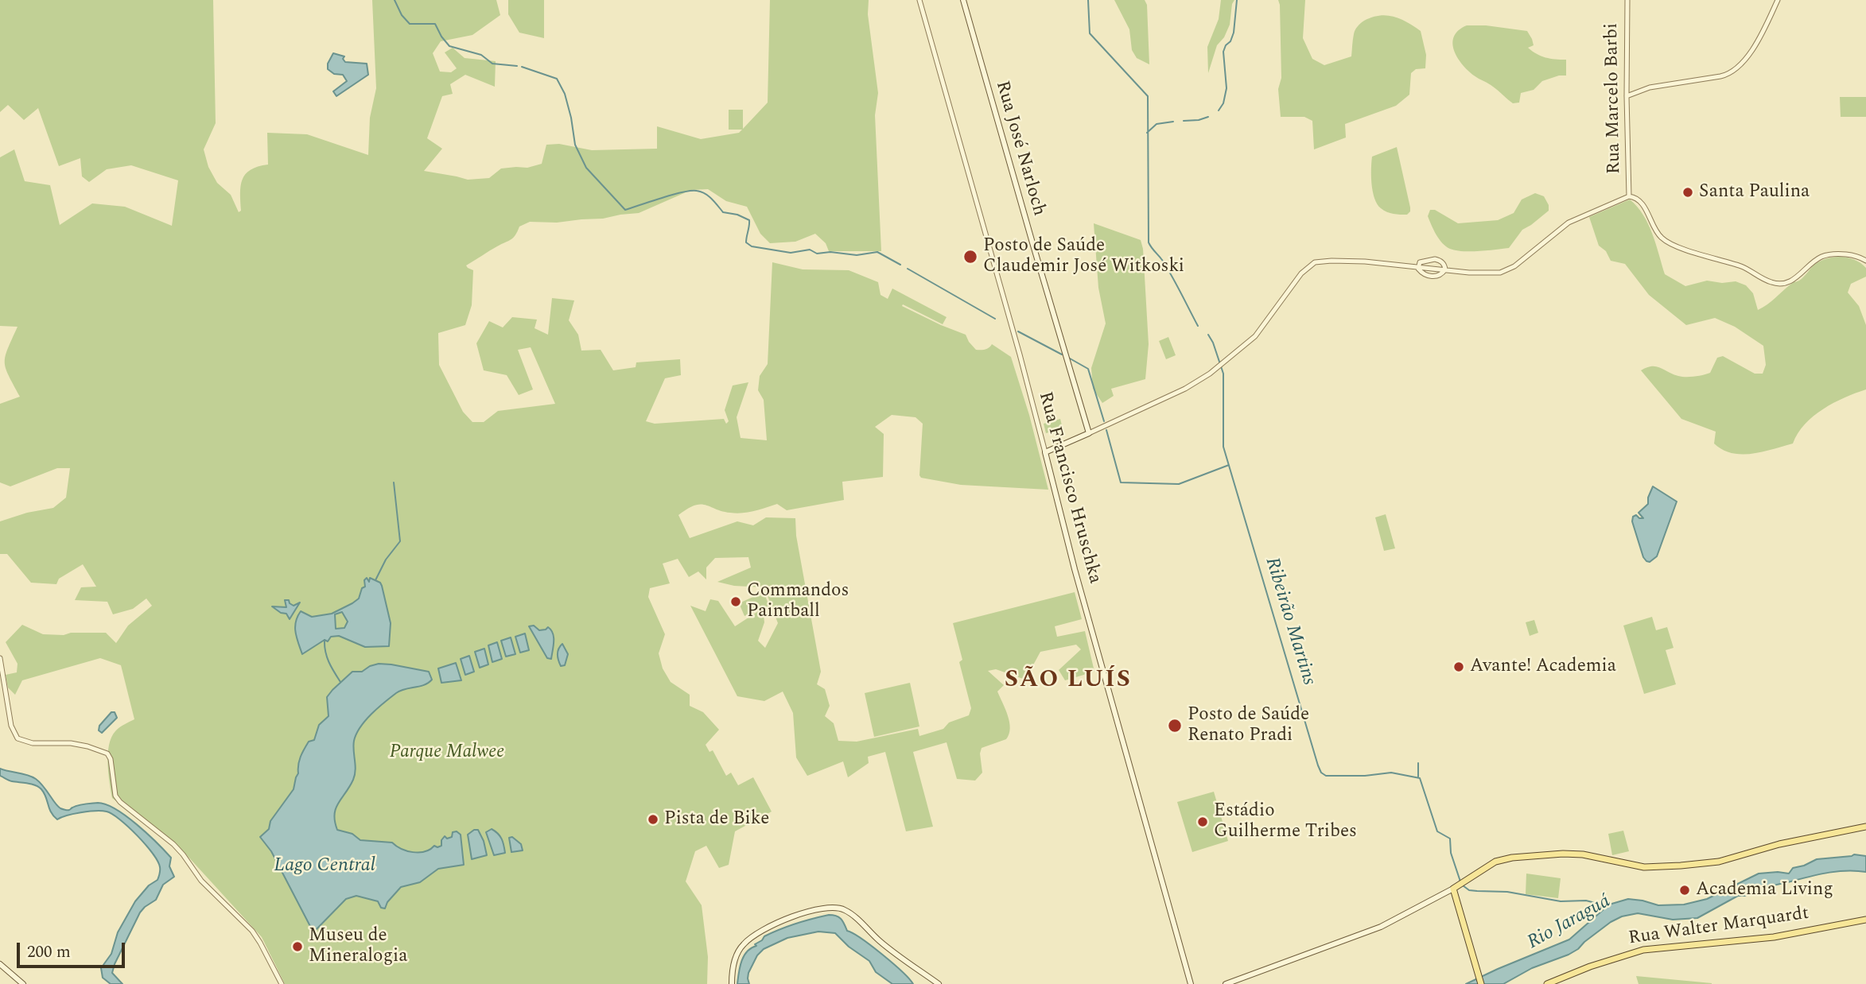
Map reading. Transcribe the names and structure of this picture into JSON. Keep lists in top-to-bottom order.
{
  "streets": {
    "main road": ["Rua José Narloch", "Rua Francisco Hruschka", "Rua Walter Marquardt"],
    "street": ["Rua Marcelo Barbi"]
  },
  "districts": ["SÃO LUÍS"],
  "water": ["Ribeirão Martins", "Lago Central", "Rio Jaraguá"],
  "parks": ["Parque Malwee"],
  "places": [
    "Santa Paulina",
    "Posto de Saúde Claudemir José Witkoski",
    "Commandos Paintball",
    "Avante! Academia",
    "Posto de Saúde Renato Pradi",
    "Pista de Bike",
    "Estádio Guilherme Tribes",
    "Academia Living",
    "Museu de Mineralogia"
  ],
  "scale_bar": "200 m"
}
